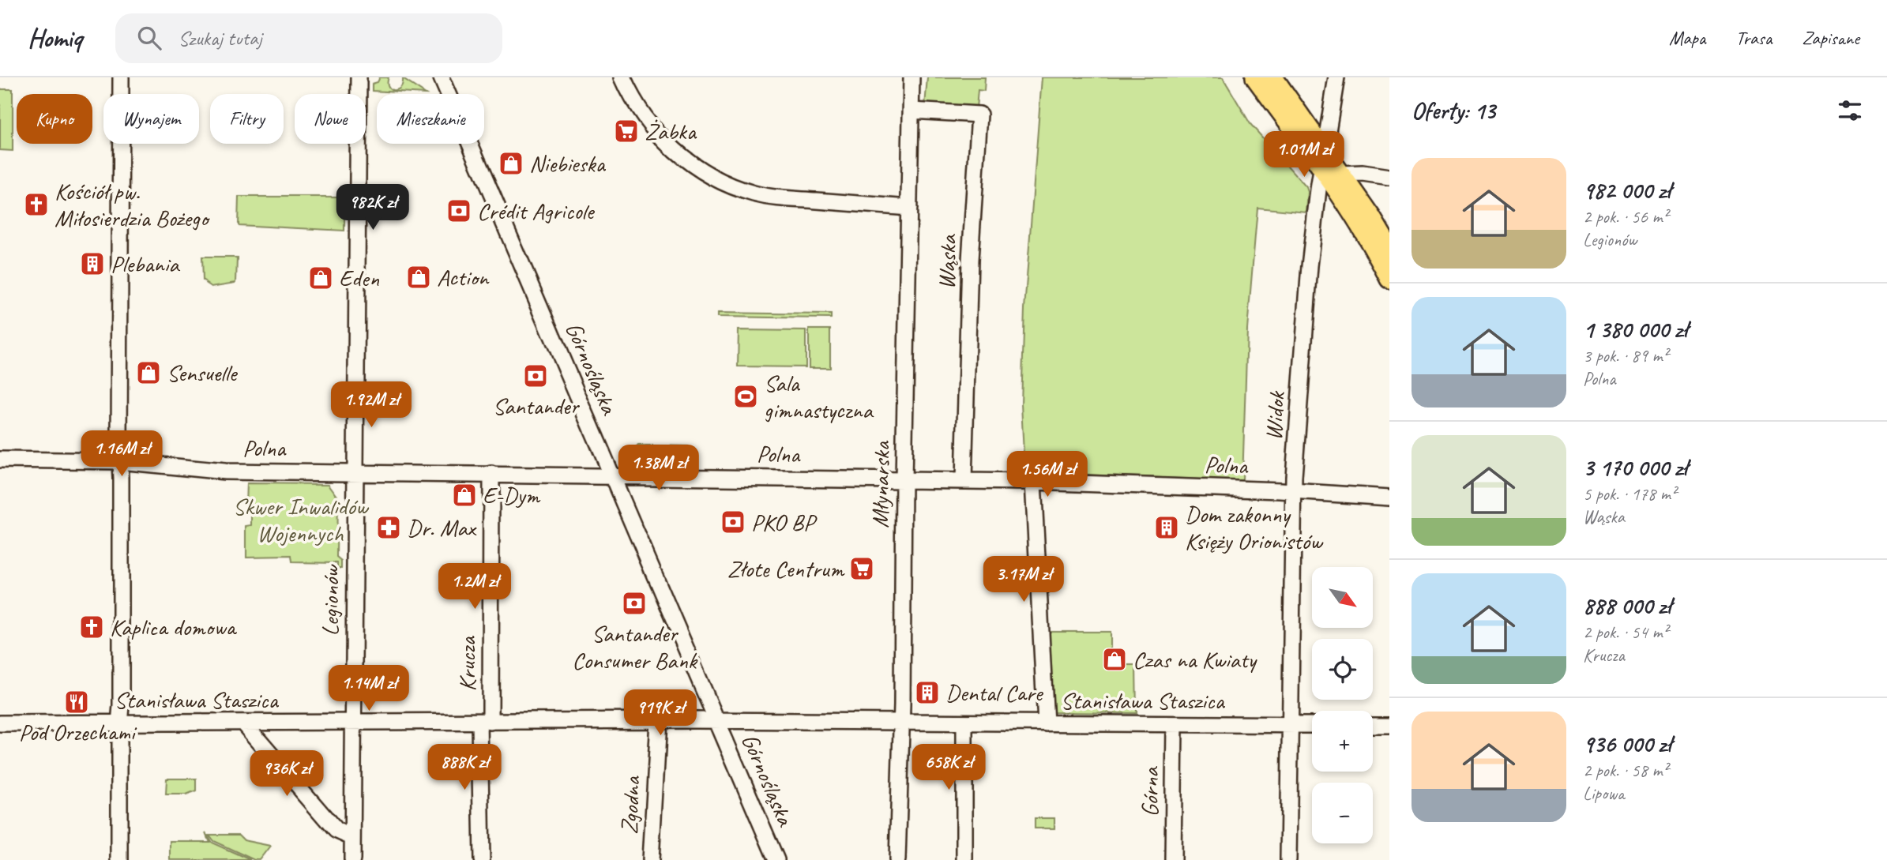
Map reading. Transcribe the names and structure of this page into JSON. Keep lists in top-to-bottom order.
{
  "streets": {
    "street": [
      "Wąska",
      "Górnośląska",
      "Widok",
      "Polna",
      "Młynarska",
      "Legionów",
      "Krucza",
      "Stanisława Staszica",
      "Górna",
      "Zgodna"
    ]
  },
  "crossings": [
    ["Wąska", "Polna"],
    ["Wąska", "Młynarska"],
    ["Górnośląska", "Polna"],
    ["Górnośląska", "Stanisława Staszica"],
    ["Widok", "Polna"],
    ["Widok", "Stanisława Staszica"],
    ["Polna", "Młynarska"],
    ["Polna", "Legionów"],
    ["Polna", "Krucza"],
    ["Młynarska", "Stanisława Staszica"],
    ["Legionów", "Stanisława Staszica"],
    ["Krucza", "Stanisława Staszica"],
    ["Stanisława Staszica", "Górna"],
    ["Stanisława Staszica", "Zgodna"]
  ],
  "parks": ["Skwer Inwalidów Wojennych"],
  "places": {
    "supermarket": ["Żabka", "Złote Centrum"],
    "shop": [
      "Niebieska",
      "Action",
      "Eden",
      "Sensuelle",
      "E-Dym",
      "Czas na Kwiaty"
    ],
    "church": ["Kościół pw. Miłosierdzia Bożego", "Kaplica domowa"],
    "bank": [
      "Crédit Agricole",
      "Santander",
      "PKO BP",
      "Santander Consumer Bank"
    ],
    "building": ["Plebania", "Dom zakonny Księży Orionistów", "Dental Care"],
    "sports": ["Sala gimnastyczna"],
    "pharmacy": ["Dr. Max"],
    "restaurant": ["Pod Orzechami"]
  },
  "north": "bottom right",
  "page": {
    "header": "Homiq",
    "search": "Szukaj tutaj",
    "nav": ["Mapa", "Trasa", "Zapisane"],
    "heading": "Oferty: 13",
    "chip": [
      "Kupno",
      "Wynajem",
      "Filtry",
      "Nowe",
      "Mieszkanie"
    ],
    "price": [
      "1.01M zł",
      "982K zł",
      "1.92M zł",
      "1.16M zł",
      "1.38M zł",
      "1.56M zł",
      "3.17M zł",
      "1.2M zł",
      "1.14M zł",
      "919K zł",
      "888K zł",
      "658K zł",
      "936K zł"
    ],
    "list": [
      {
        "name": "982 000 zł",
        "note": "2 pok. · 56 m² · Legionów"
      },
      {
        "name": "1 380 000 zł",
        "note": "3 pok. · 89 m² · Polna"
      },
      {
        "name": "3 170 000 zł",
        "note": "5 pok. · 178 m² · Wąska"
      },
      {
        "name": "888 000 zł",
        "note": "2 pok. · 54 m² · Krucza"
      },
      {
        "name": "936 000 zł",
        "note": "2 pok. · 58 m² · Lipowa"
      }
    ],
    "map_buttons": ["+", "−"]
  }
}
